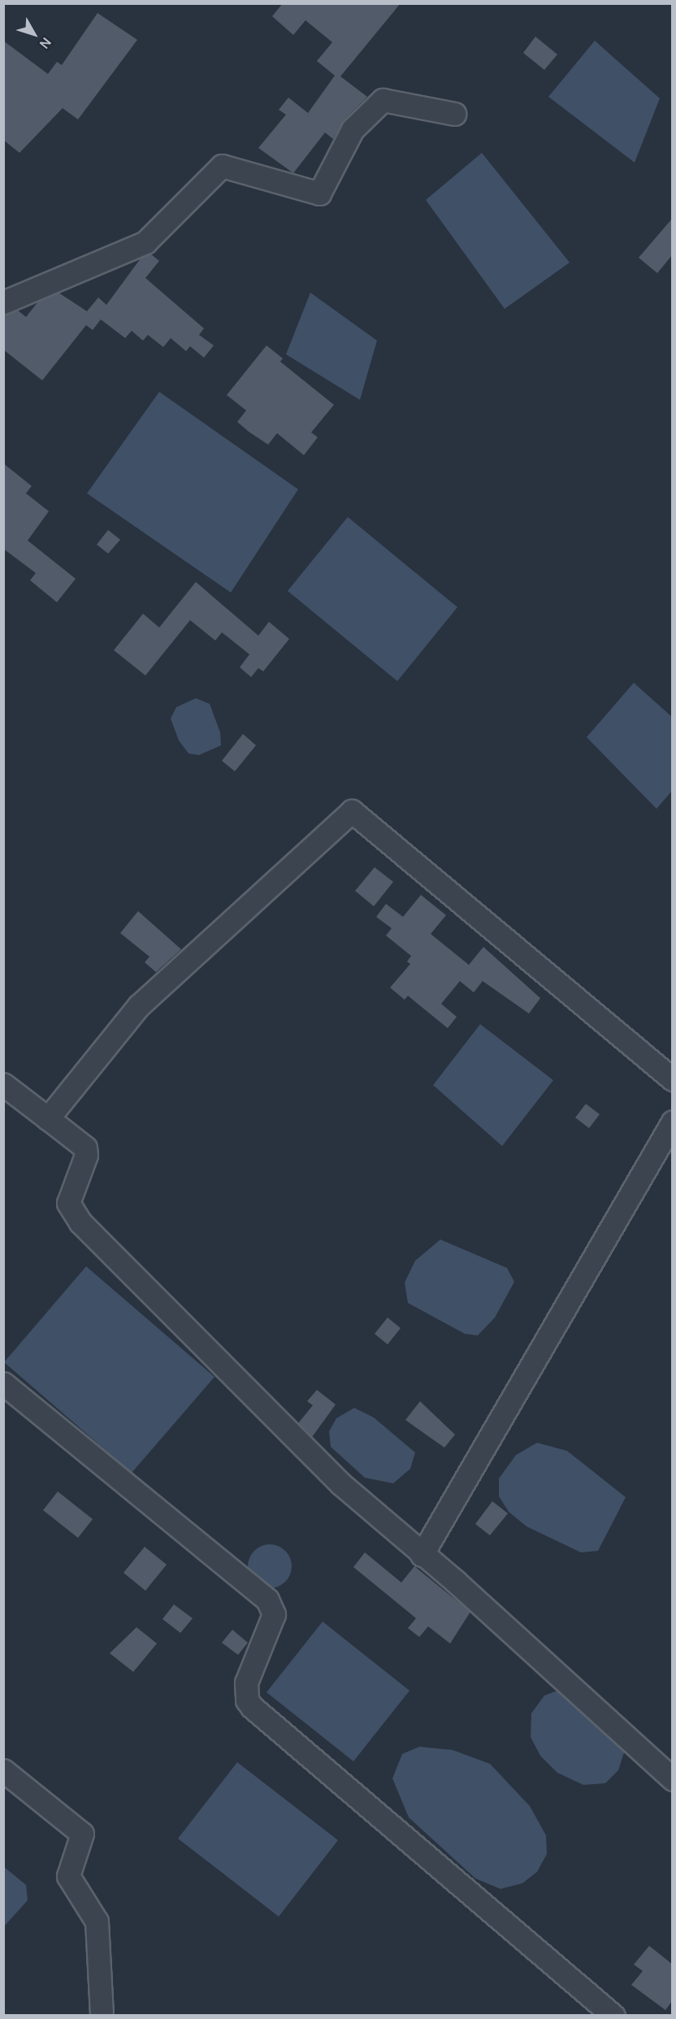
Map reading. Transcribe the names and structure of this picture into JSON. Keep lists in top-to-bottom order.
{
  "north": "bottom right"
}
